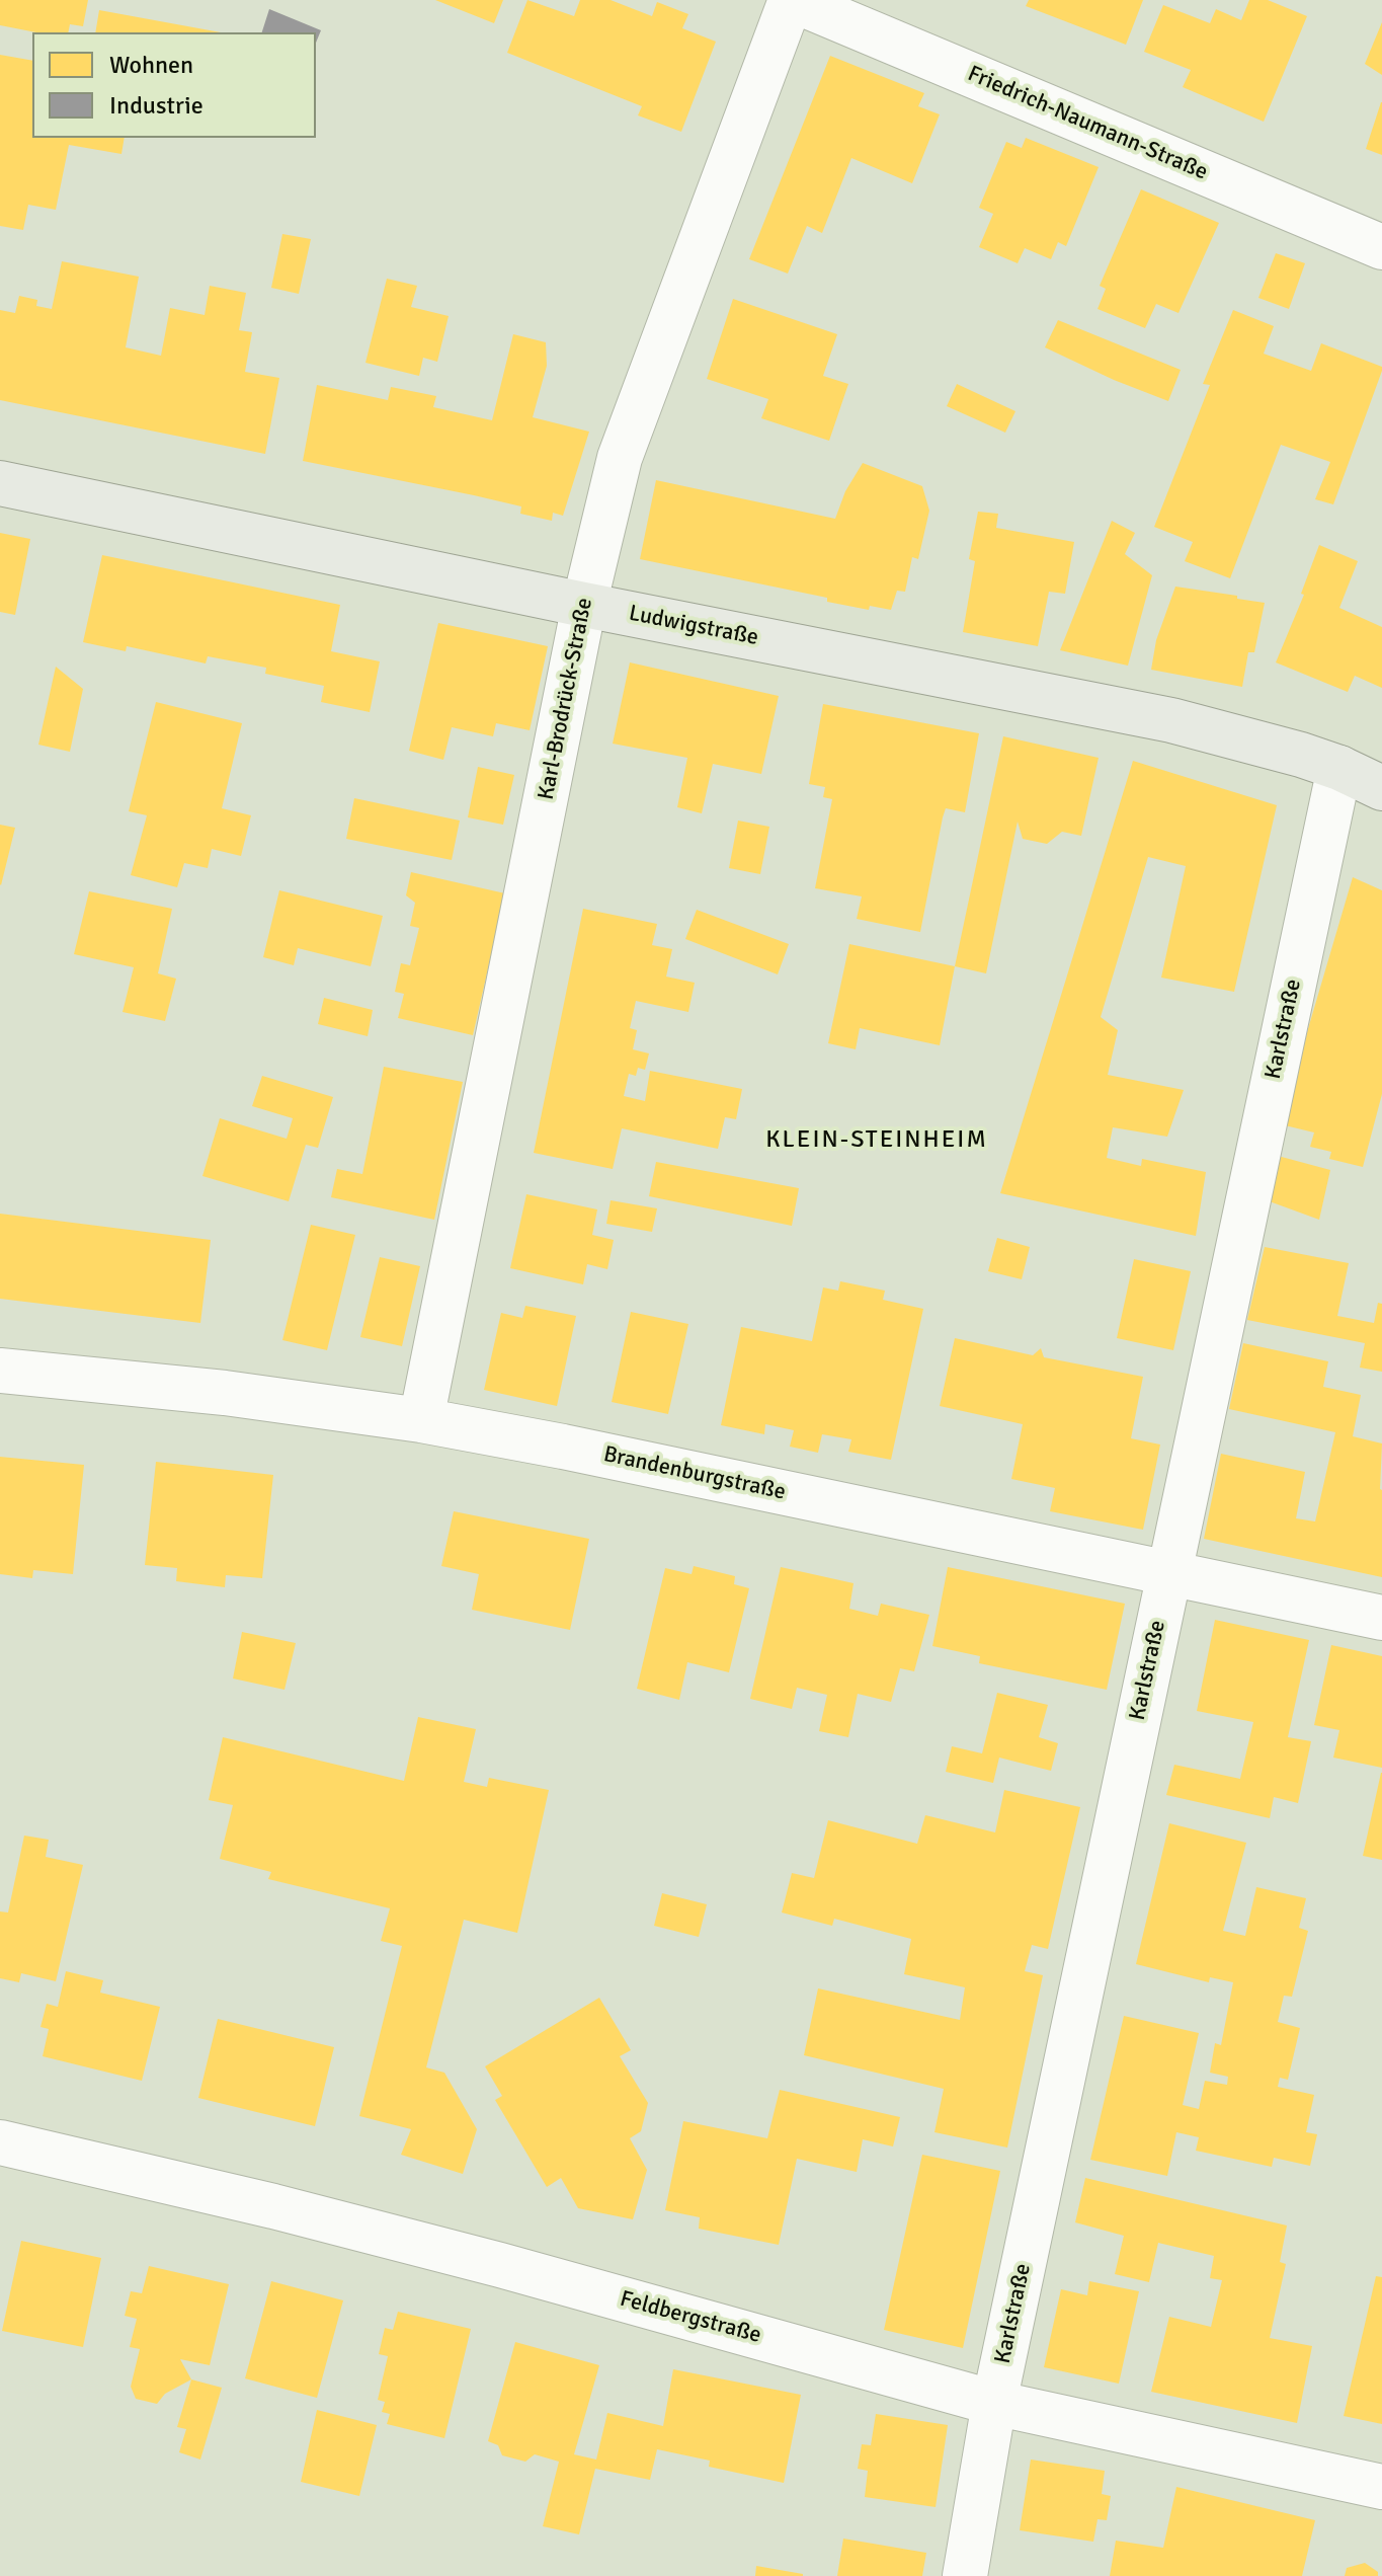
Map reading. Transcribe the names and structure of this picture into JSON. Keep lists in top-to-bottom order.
{
  "streets": {
    "main road": ["Ludwigstraße"],
    "street": [
      "Friedrich-Naumann-Straße",
      "Karl-Brodrück-Straße",
      "Karlstraße",
      "Brandenburgstraße",
      "Feldbergstraße"
    ]
  },
  "crossings": [
    ["Friedrich-Naumann-Straße", "Karl-Brodrück-Straße"],
    ["Ludwigstraße", "Karl-Brodrück-Straße"],
    ["Ludwigstraße", "Karlstraße"],
    ["Karl-Brodrück-Straße", "Brandenburgstraße"],
    ["Karlstraße", "Brandenburgstraße"],
    ["Karlstraße", "Feldbergstraße"]
  ],
  "districts": ["KLEIN-STEINHEIM"],
  "legend": ["Wohnen", "Industrie"]
}
